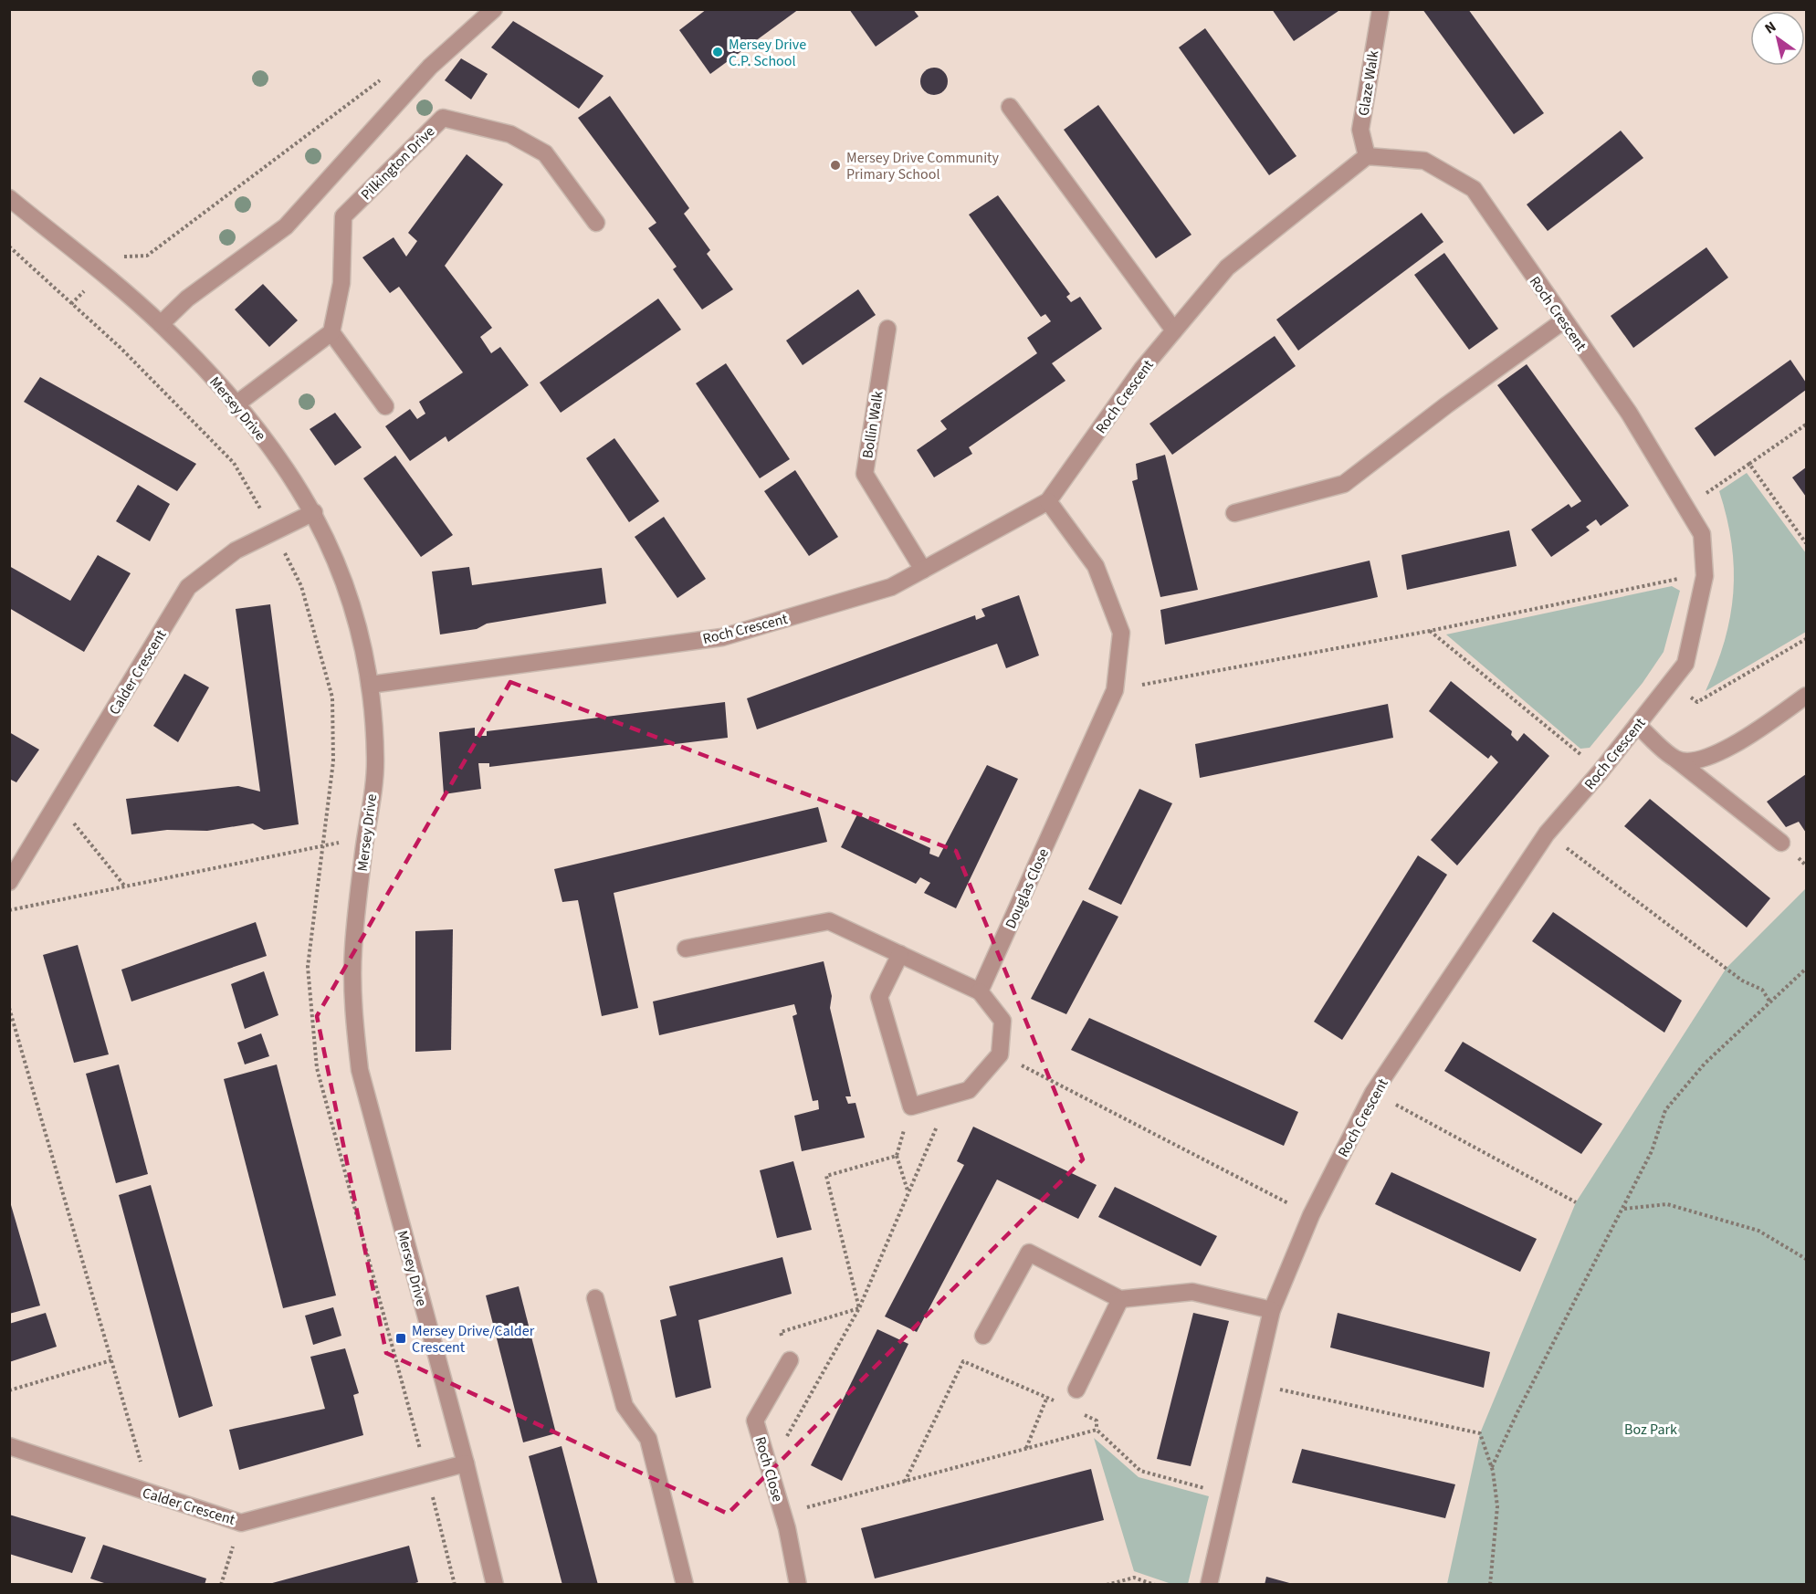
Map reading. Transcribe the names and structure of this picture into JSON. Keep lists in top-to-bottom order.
{
  "streets": {
    "street": [
      "Glaze Walk",
      "Pilkington Drive",
      "Roch Crescent",
      "Mersey Drive",
      "Bollin Walk",
      "Calder Crescent",
      "Douglas Close",
      "Roch Close"
    ]
  },
  "crossings": [
    ["Glaze Walk", "Roch Crescent"],
    ["Roch Crescent", "Mersey Drive"],
    ["Roch Crescent", "Bollin Walk"],
    ["Roch Crescent", "Douglas Close"],
    ["Mersey Drive", "Calder Crescent"]
  ],
  "parks": ["Boz Park"],
  "places": {
    "other": ["Mersey Drive C.P. School", "Mersey Drive Community Primary School"],
    "transit": ["Mersey Drive/Calder Crescent"]
  },
  "north": "top left"
}
